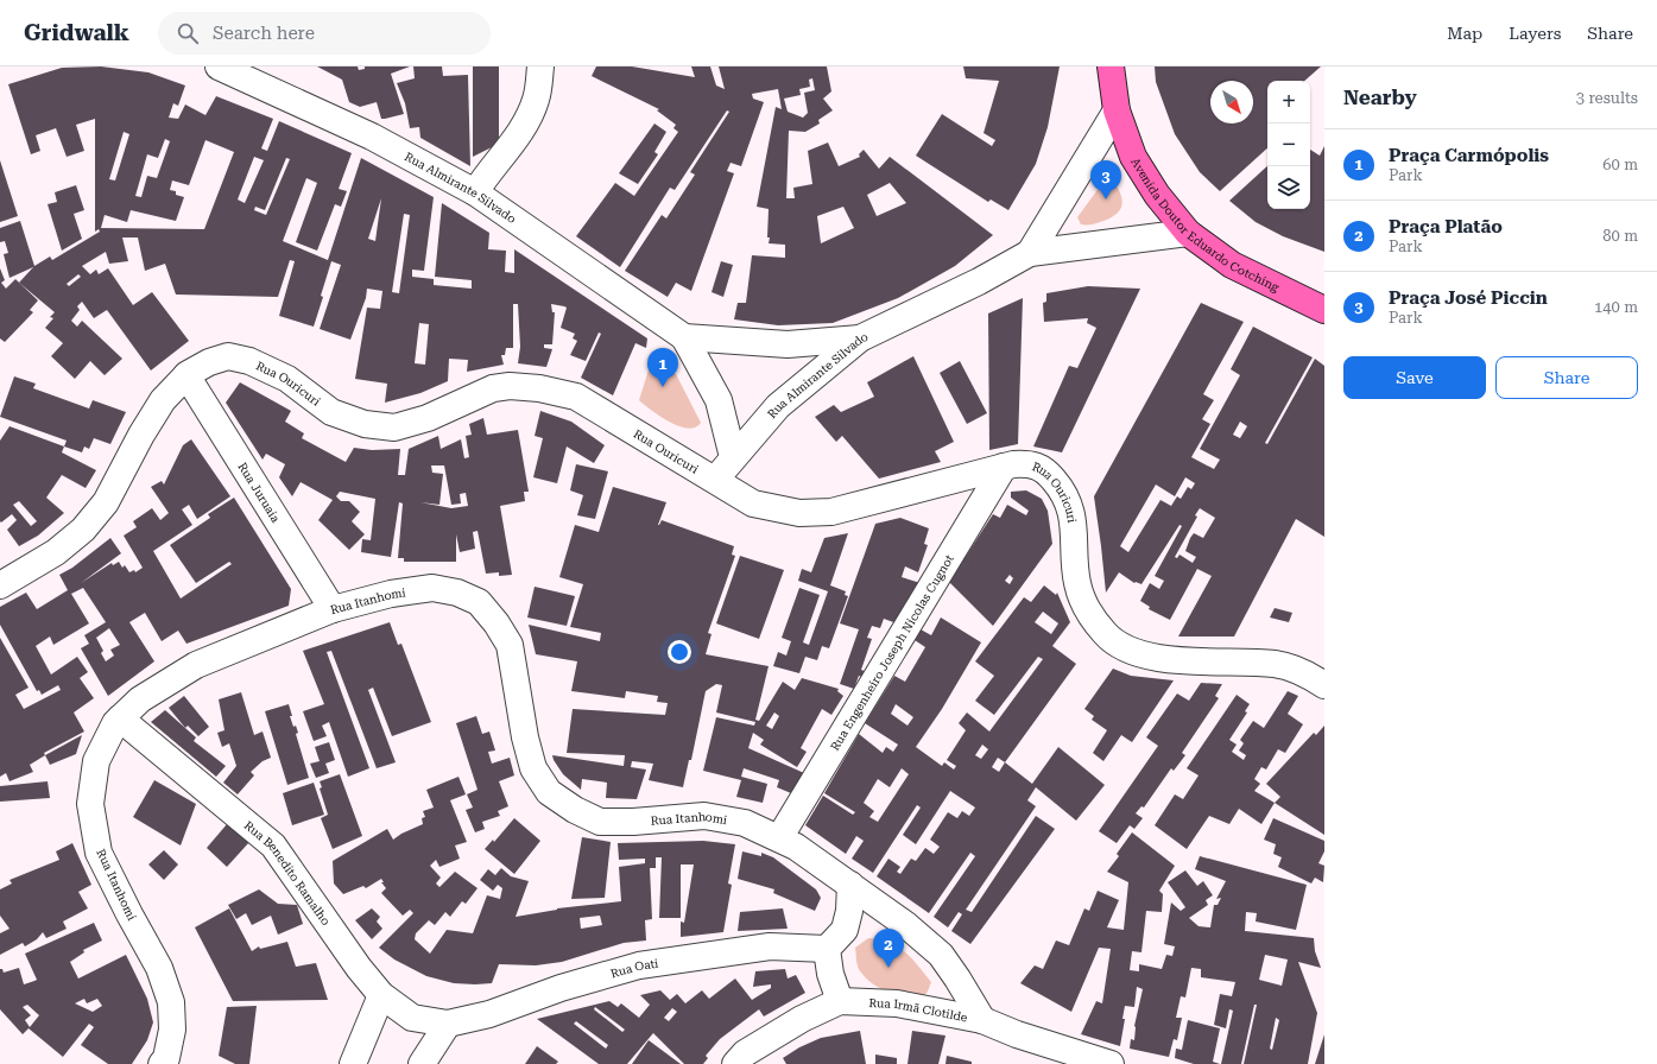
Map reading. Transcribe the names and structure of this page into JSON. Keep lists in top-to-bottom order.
{
  "streets": {
    "main road": ["Avenida Doutor Eduardo Cotching"],
    "street": [
      "Rua Almirante Silvado",
      "Rua Ouricuri",
      "Rua Juruaia",
      "Rua Itanhomi",
      "Rua Engenheiro Joseph Nicolas Cugnot",
      "Rua Benedito Ramalho",
      "Rua Oati",
      "Rua Irmã Clotilde"
    ]
  },
  "crossings": [
    ["Rua Almirante Silvado", "Rua Ouricuri"],
    ["Rua Ouricuri", "Rua Juruaia"],
    ["Rua Ouricuri", "Rua Engenheiro Joseph Nicolas Cugnot"],
    ["Rua Juruaia", "Rua Itanhomi"],
    ["Rua Itanhomi", "Rua Engenheiro Joseph Nicolas Cugnot"],
    ["Rua Itanhomi", "Rua Benedito Ramalho"],
    ["Rua Itanhomi", "Rua Irmã Clotilde"],
    ["Rua Benedito Ramalho", "Rua Oati"]
  ],
  "north": "bottom right",
  "page": {
    "header": "Gridwalk",
    "search": "Search here",
    "nav": ["Map", "Layers", "Share"],
    "heading": ["Nearby", "3 results"],
    "map_buttons": ["+", "−"],
    "list": [
      {
        "mark": "1",
        "name": "Praça Carmópolis",
        "note": "Park",
        "value": "60 m"
      },
      {
        "mark": "2",
        "name": "Praça Platão",
        "note": "Park",
        "value": "80 m"
      },
      {
        "mark": "3",
        "name": "Praça José Piccin",
        "note": "Park",
        "value": "140 m"
      }
    ],
    "pins": ["3", "1", "2"],
    "buttons": ["Save", "Share"]
  }
}
